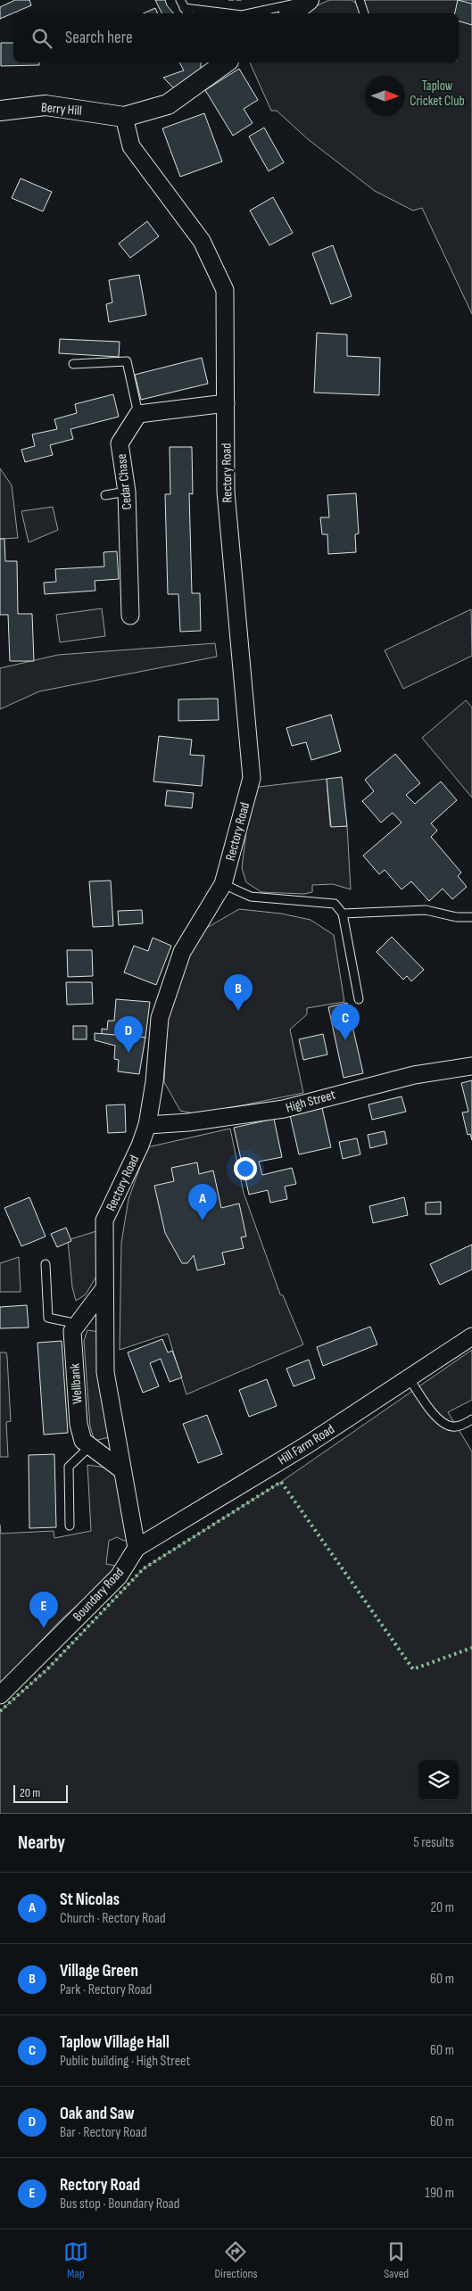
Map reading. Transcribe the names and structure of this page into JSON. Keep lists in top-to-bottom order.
{
  "streets": {
    "street": [
      "Berry Hill",
      "Rectory Road",
      "Cedar Chase",
      "High Street",
      "Wellbank",
      "Hill Farm Road",
      "Boundary Road"
    ]
  },
  "crossings": [
    ["Berry Hill", "Rectory Road"],
    ["Rectory Road", "High Street"],
    ["Rectory Road", "Wellbank"],
    ["Rectory Road", "Hill Farm Road"],
    ["Rectory Road", "Boundary Road"],
    ["Hill Farm Road", "Boundary Road"]
  ],
  "parks": ["Taplow Cricket Club"],
  "scale_bar": "20 m",
  "north": "right",
  "page": {
    "search": "Search here",
    "pins": [
      "B",
      "C",
      "D",
      "A",
      "E"
    ],
    "scale": "20 m",
    "heading": ["Nearby", "5 results"],
    "list": [
      {
        "mark": "A",
        "name": "St Nicolas",
        "note": "Church · Rectory Road",
        "value": "20 m"
      },
      {
        "mark": "B",
        "name": "Village Green",
        "note": "Park · Rectory Road",
        "value": "60 m"
      },
      {
        "mark": "C",
        "name": "Taplow Village Hall",
        "note": "Public building · High Street",
        "value": "60 m"
      },
      {
        "mark": "D",
        "name": "Oak and Saw",
        "note": "Bar · Rectory Road",
        "value": "60 m"
      },
      {
        "mark": "E",
        "name": "Rectory Road",
        "note": "Bus stop · Boundary Road",
        "value": "190 m"
      }
    ],
    "nav": ["Map", "Directions", "Saved"]
  }
}
